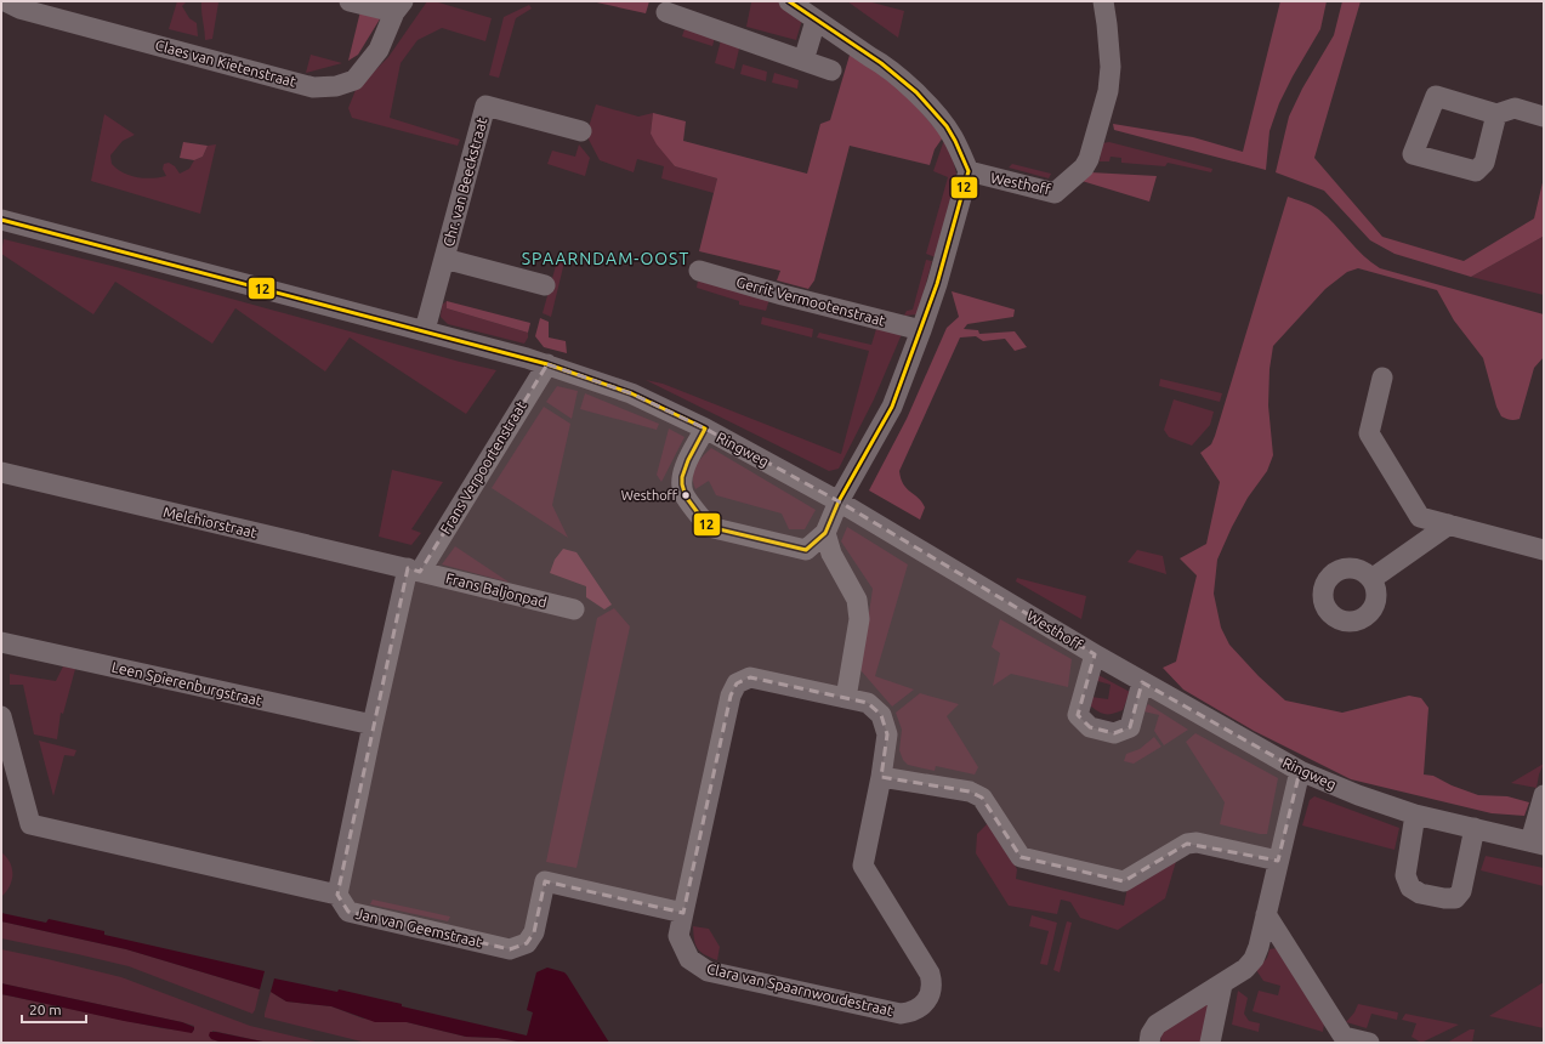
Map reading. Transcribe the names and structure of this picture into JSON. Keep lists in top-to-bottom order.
{
  "streets": {
    "street": [
      "Claes van Kietenstraat",
      "Chr. van Beeckstraat",
      "Westhoff",
      "Gerrit Vermootenstraat",
      "Ringweg",
      "Frans Verpoortenstraat",
      "Melchiorstraat",
      "Frans Baljonpad",
      "Leen Spierenburgstraat",
      "Jan van Geemstraat",
      "Clara van Spaarnwoudestraat"
    ]
  },
  "crossings": [
    ["Chr. van Beeckstraat", "Ringweg"],
    ["Westhoff", "Ringweg"],
    ["Ringweg", "Frans Verpoortenstraat"],
    ["Frans Verpoortenstraat", "Melchiorstraat"],
    ["Frans Verpoortenstraat", "Frans Baljonpad"],
    ["Melchiorstraat", "Frans Baljonpad"],
    ["Jan van Geemstraat", "Clara van Spaarnwoudestraat"]
  ],
  "districts": ["SPAARNDAM-OOST"],
  "places": ["Westhoff"],
  "lines": ["transit line 12"],
  "scale_bar": "20 m"
}
